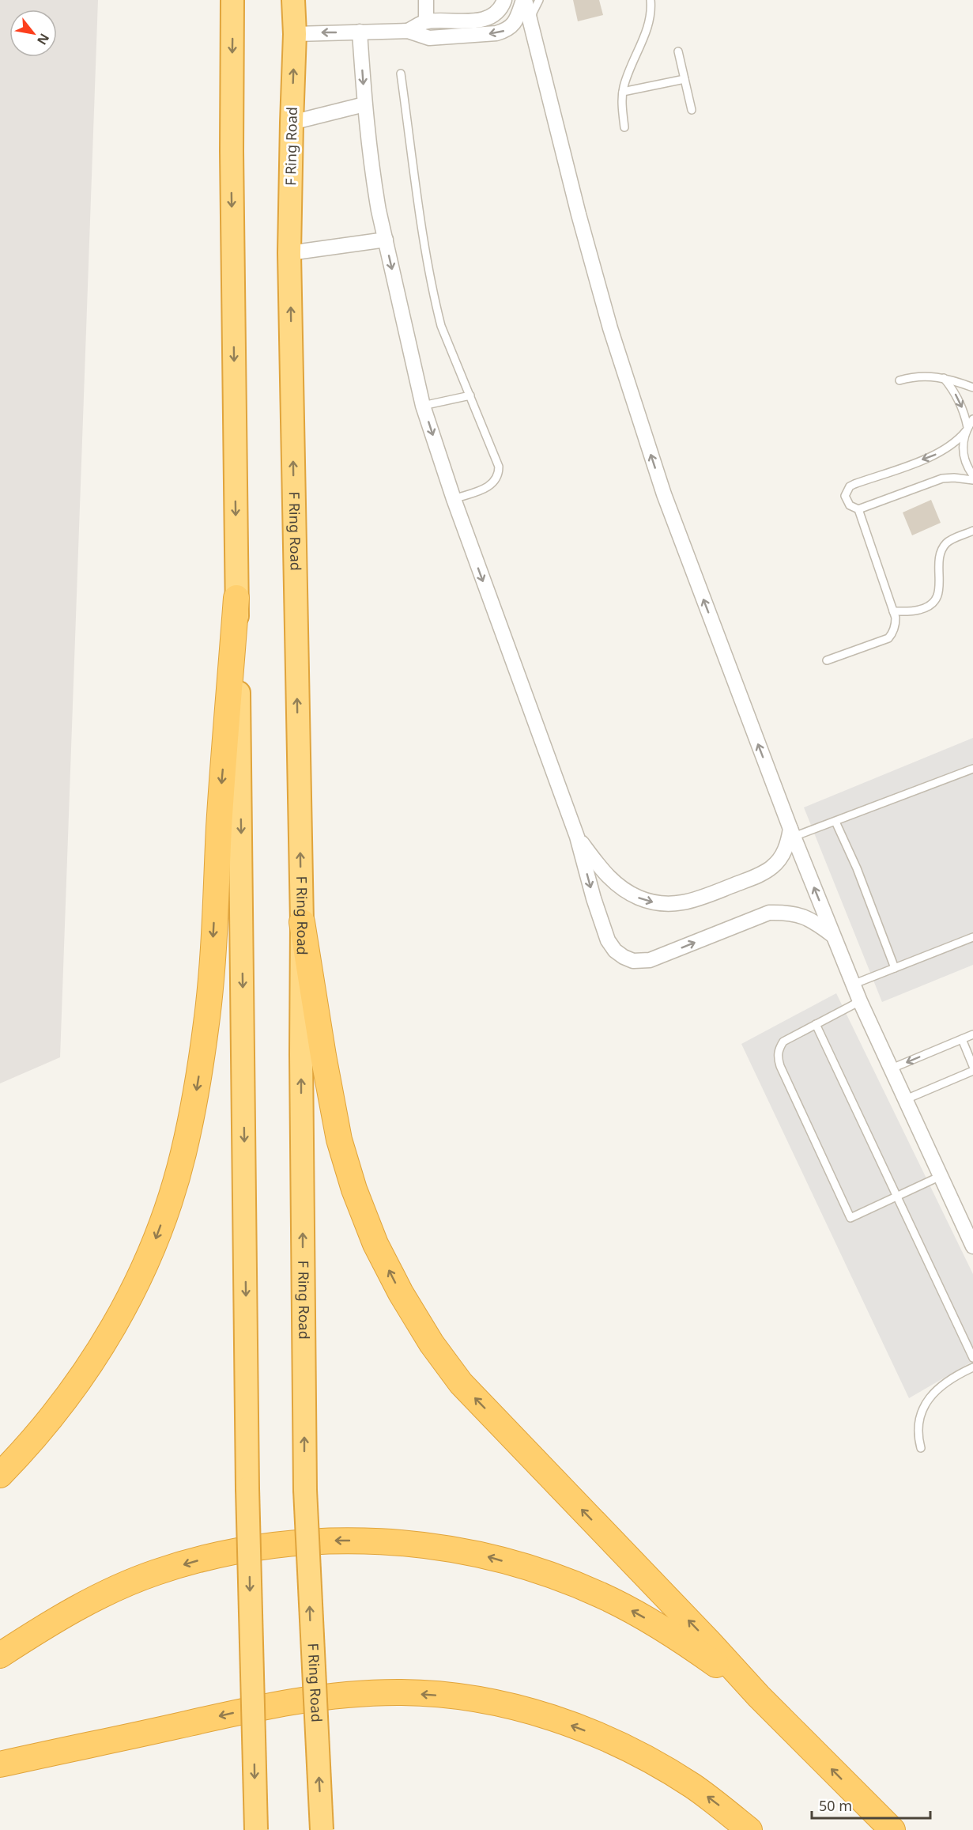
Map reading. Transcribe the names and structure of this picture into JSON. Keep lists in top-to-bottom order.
{
  "streets": {
    "highway": ["F Ring Road"]
  },
  "scale_bar": "50 m",
  "north": "bottom right"
}
